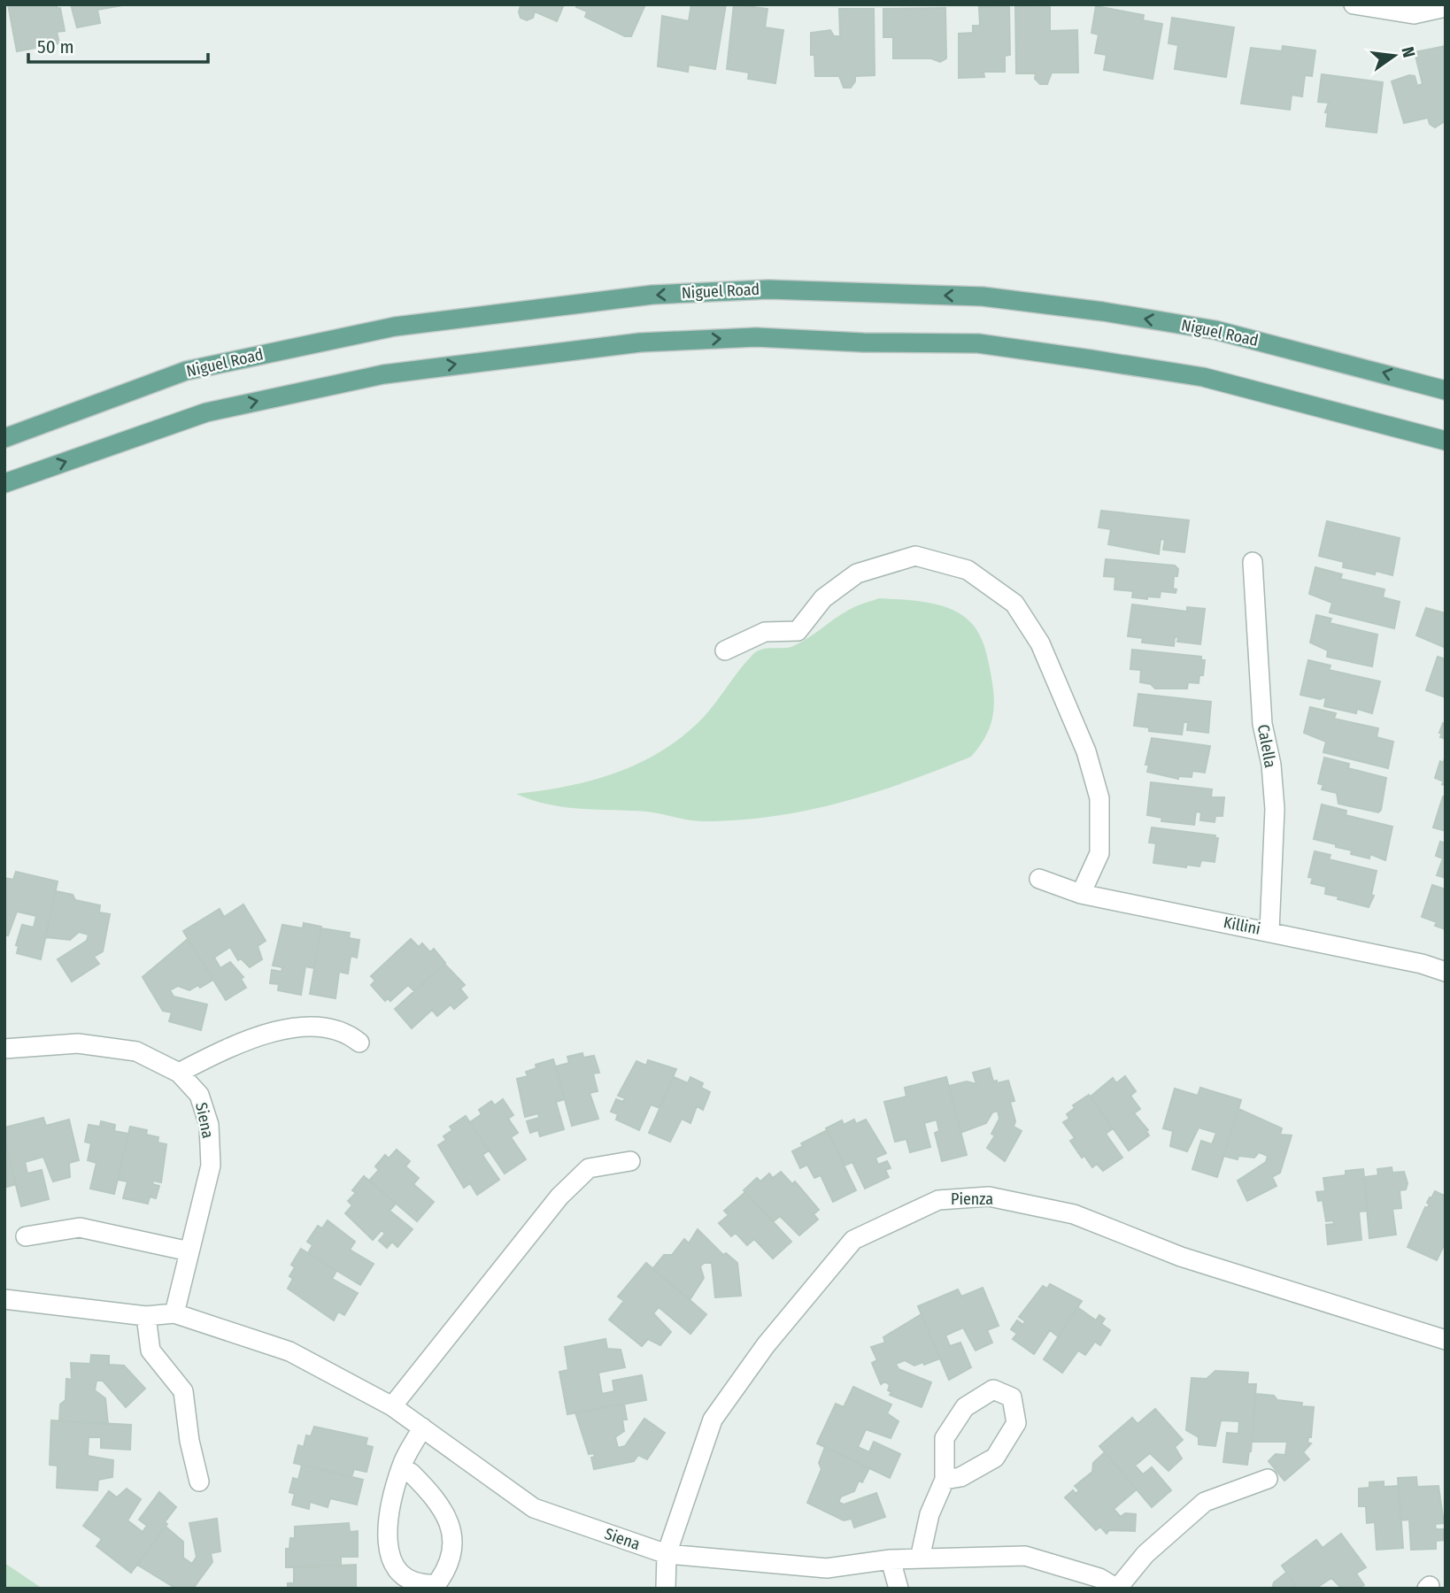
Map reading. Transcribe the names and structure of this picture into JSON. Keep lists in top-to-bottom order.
{
  "streets": {
    "main road": ["Niguel Road"],
    "street": [
      "Calella",
      "Killini",
      "Siena",
      "Pienza"
    ]
  },
  "crossings": [
    ["Calella", "Killini"],
    ["Siena", "Pienza"]
  ],
  "scale_bar": "50 m",
  "north": "right"
}
